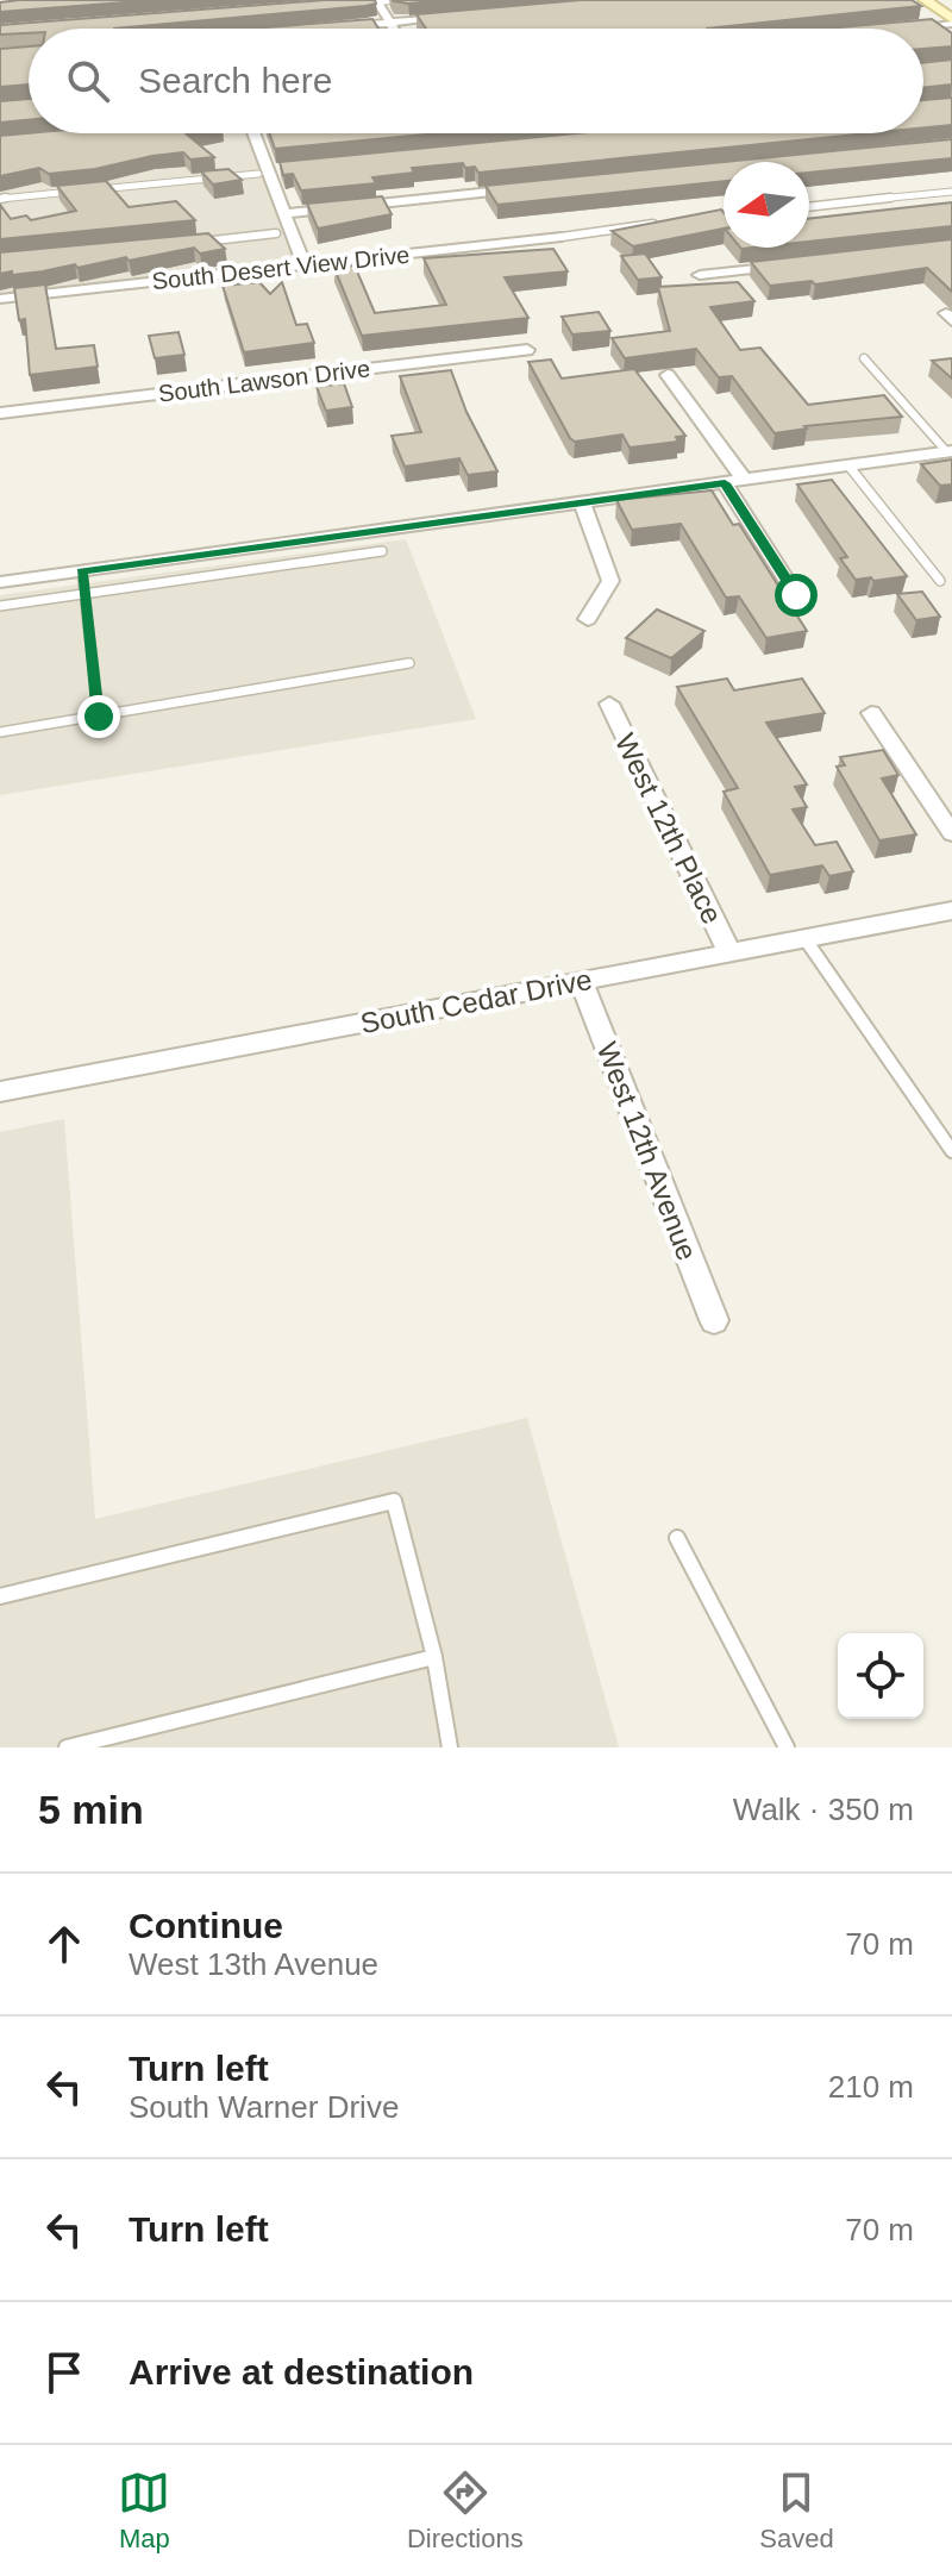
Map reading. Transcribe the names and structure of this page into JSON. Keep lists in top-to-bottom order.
{
  "streets": {
    "street": [
      "South Desert View Drive",
      "South Lawson Drive",
      "West 12th Place",
      "South Cedar Drive",
      "West 12th Avenue"
    ]
  },
  "crossings": [
    ["West 12th Place", "South Cedar Drive"],
    ["South Cedar Drive", "West 12th Avenue"]
  ],
  "north": "left",
  "page": {
    "search": "Search here",
    "heading": ["5 min", "Walk · 350 m"],
    "list": [
      ["Continue", "West 13th Avenue", "70 m"],
      ["Turn left", "South Warner Drive", "210 m"],
      ["Turn left", "70 m"],
      "Arrive at destination"
    ],
    "nav": ["Map", "Directions", "Saved"]
  }
}
